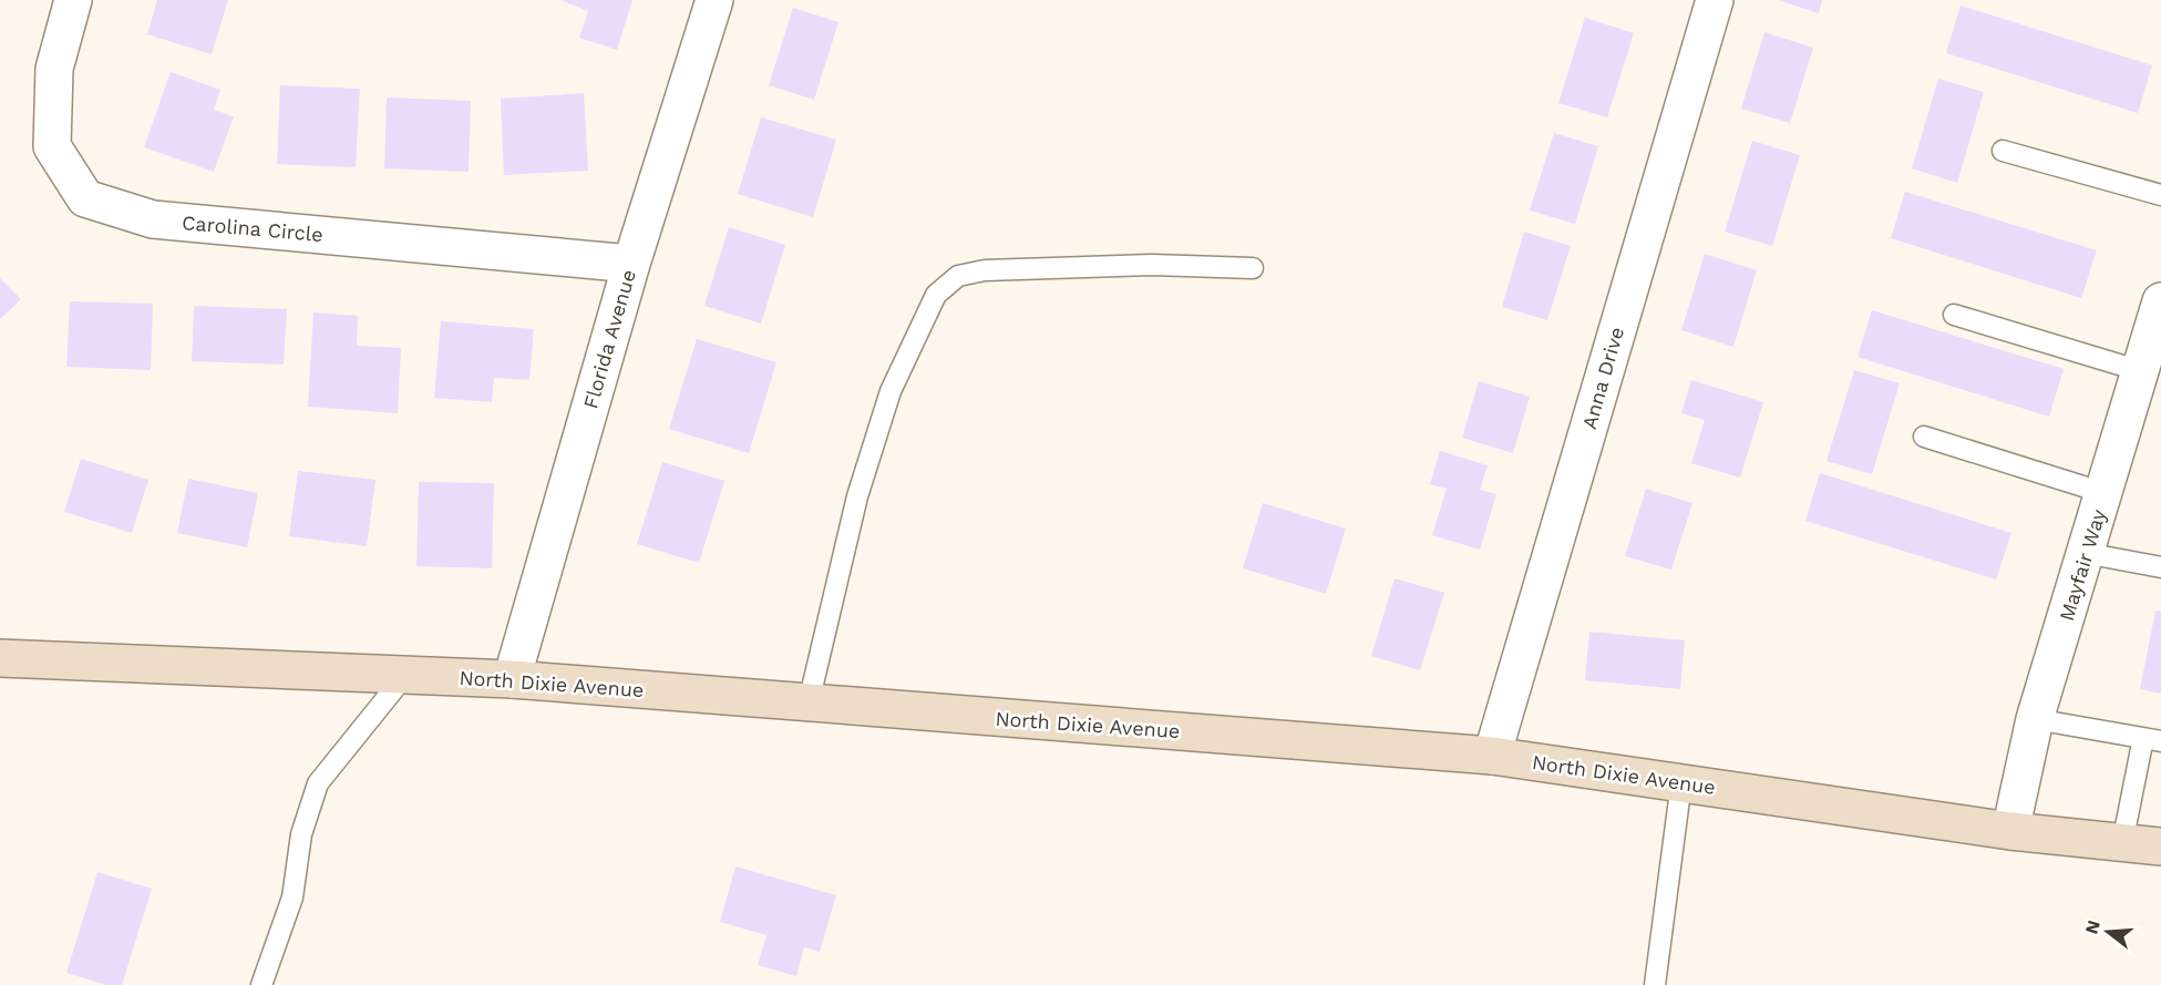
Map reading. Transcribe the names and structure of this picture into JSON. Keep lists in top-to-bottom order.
{
  "streets": {
    "street": [
      "Carolina Circle",
      "Florida Avenue",
      "Anna Drive",
      "Mayfair Way",
      "North Dixie Avenue"
    ]
  },
  "crossings": [
    ["Carolina Circle", "Florida Avenue"],
    ["Florida Avenue", "North Dixie Avenue"],
    ["Anna Drive", "North Dixie Avenue"],
    ["Mayfair Way", "North Dixie Avenue"]
  ],
  "north": "left"
}
